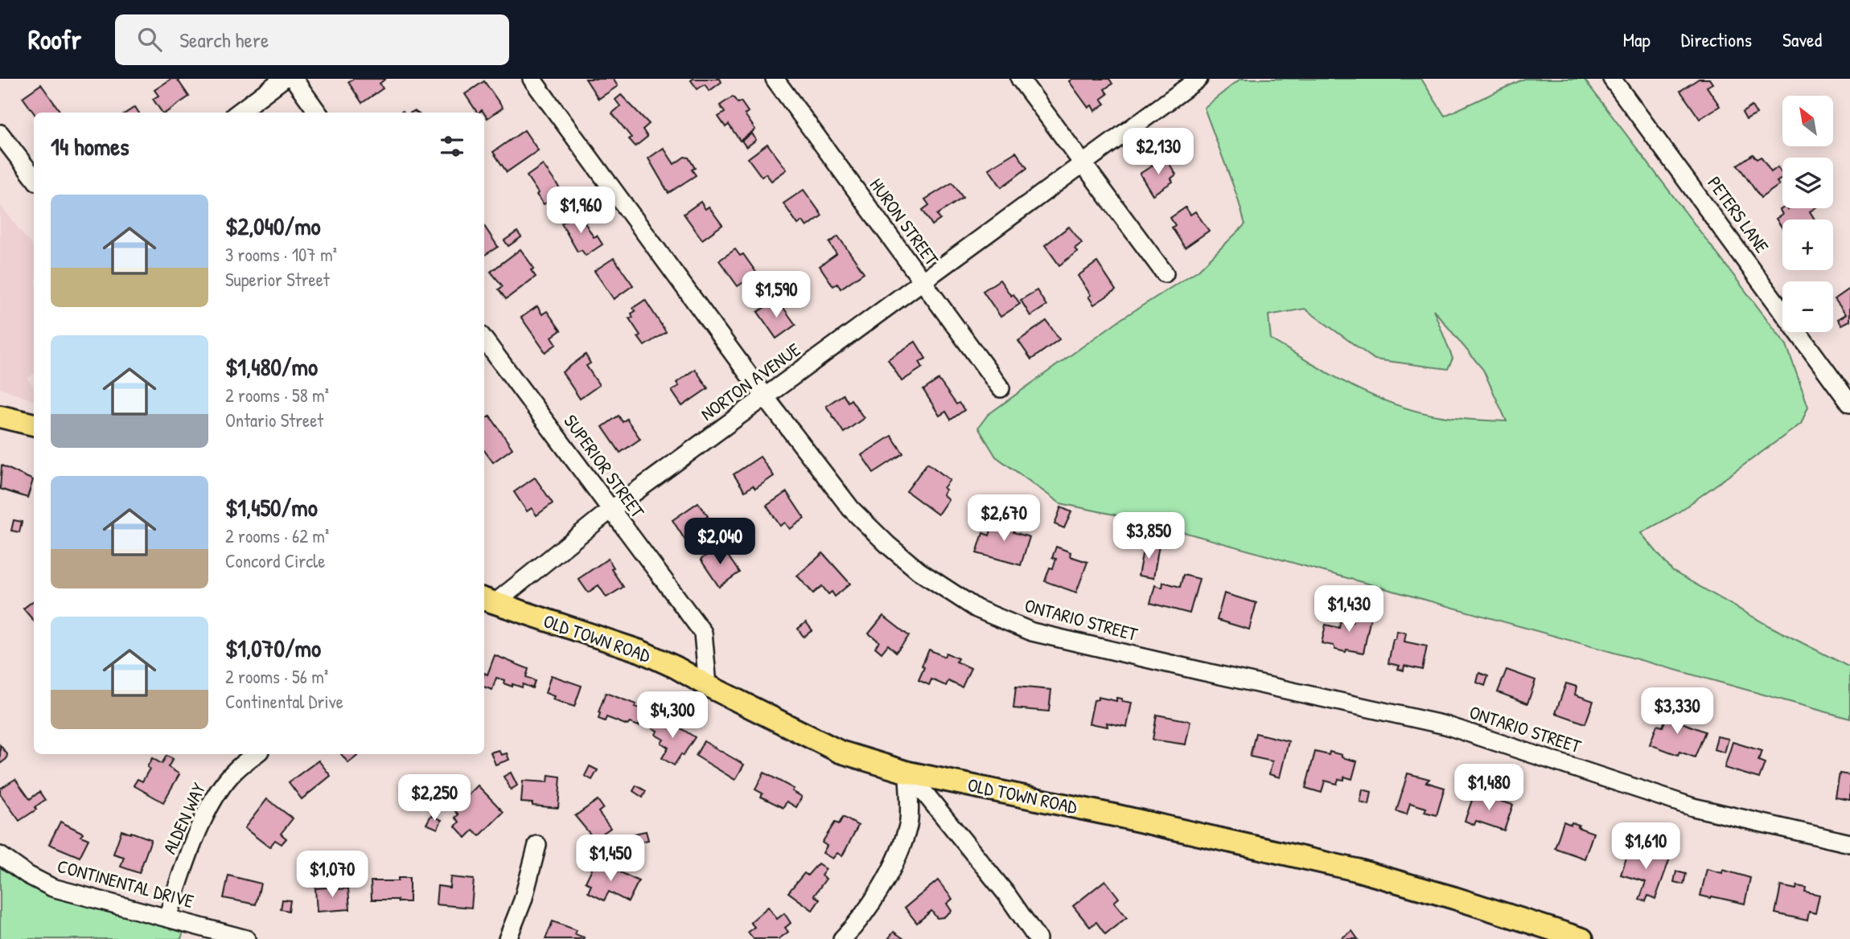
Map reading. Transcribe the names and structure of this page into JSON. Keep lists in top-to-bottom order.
{
  "streets": {
    "main road": ["OLD TOWN ROAD"],
    "street": [
      "PETERS LANE",
      "HURON STREET",
      "NORTON AVENUE",
      "SUPERIOR STREET",
      "ONTARIO STREET",
      "ALDEN WAY",
      "CONTINENTAL DRIVE"
    ]
  },
  "crossings": [
    ["HURON STREET", "NORTON AVENUE"],
    ["NORTON AVENUE", "SUPERIOR STREET"],
    ["NORTON AVENUE", "ONTARIO STREET"],
    ["NORTON AVENUE", "OLD TOWN ROAD"],
    ["SUPERIOR STREET", "OLD TOWN ROAD"],
    ["ALDEN WAY", "CONTINENTAL DRIVE"]
  ],
  "north": "top left",
  "page": {
    "header": "Roofr",
    "search": "Search here",
    "nav": ["Map", "Directions", "Saved"],
    "map_buttons": ["+", "−"],
    "heading": "14 homes",
    "price": [
      "$2,130",
      "$1,960",
      "$1,590",
      "$2,670",
      "$3,850",
      "$2,040",
      "$1,430",
      "$3,330",
      "$4,300",
      "$1,480",
      "$2,250",
      "$1,610",
      "$1,450",
      "$1,070"
    ],
    "list": [
      {
        "name": "$2,040/mo",
        "note": "3 rooms · 107 m² · Superior Street"
      },
      {
        "name": "$1,480/mo",
        "note": "2 rooms · 58 m² · Ontario Street"
      },
      {
        "name": "$1,450/mo",
        "note": "2 rooms · 62 m² · Concord Circle"
      },
      {
        "name": "$1,070/mo",
        "note": "2 rooms · 56 m² · Continental Drive"
      }
    ]
  }
}
